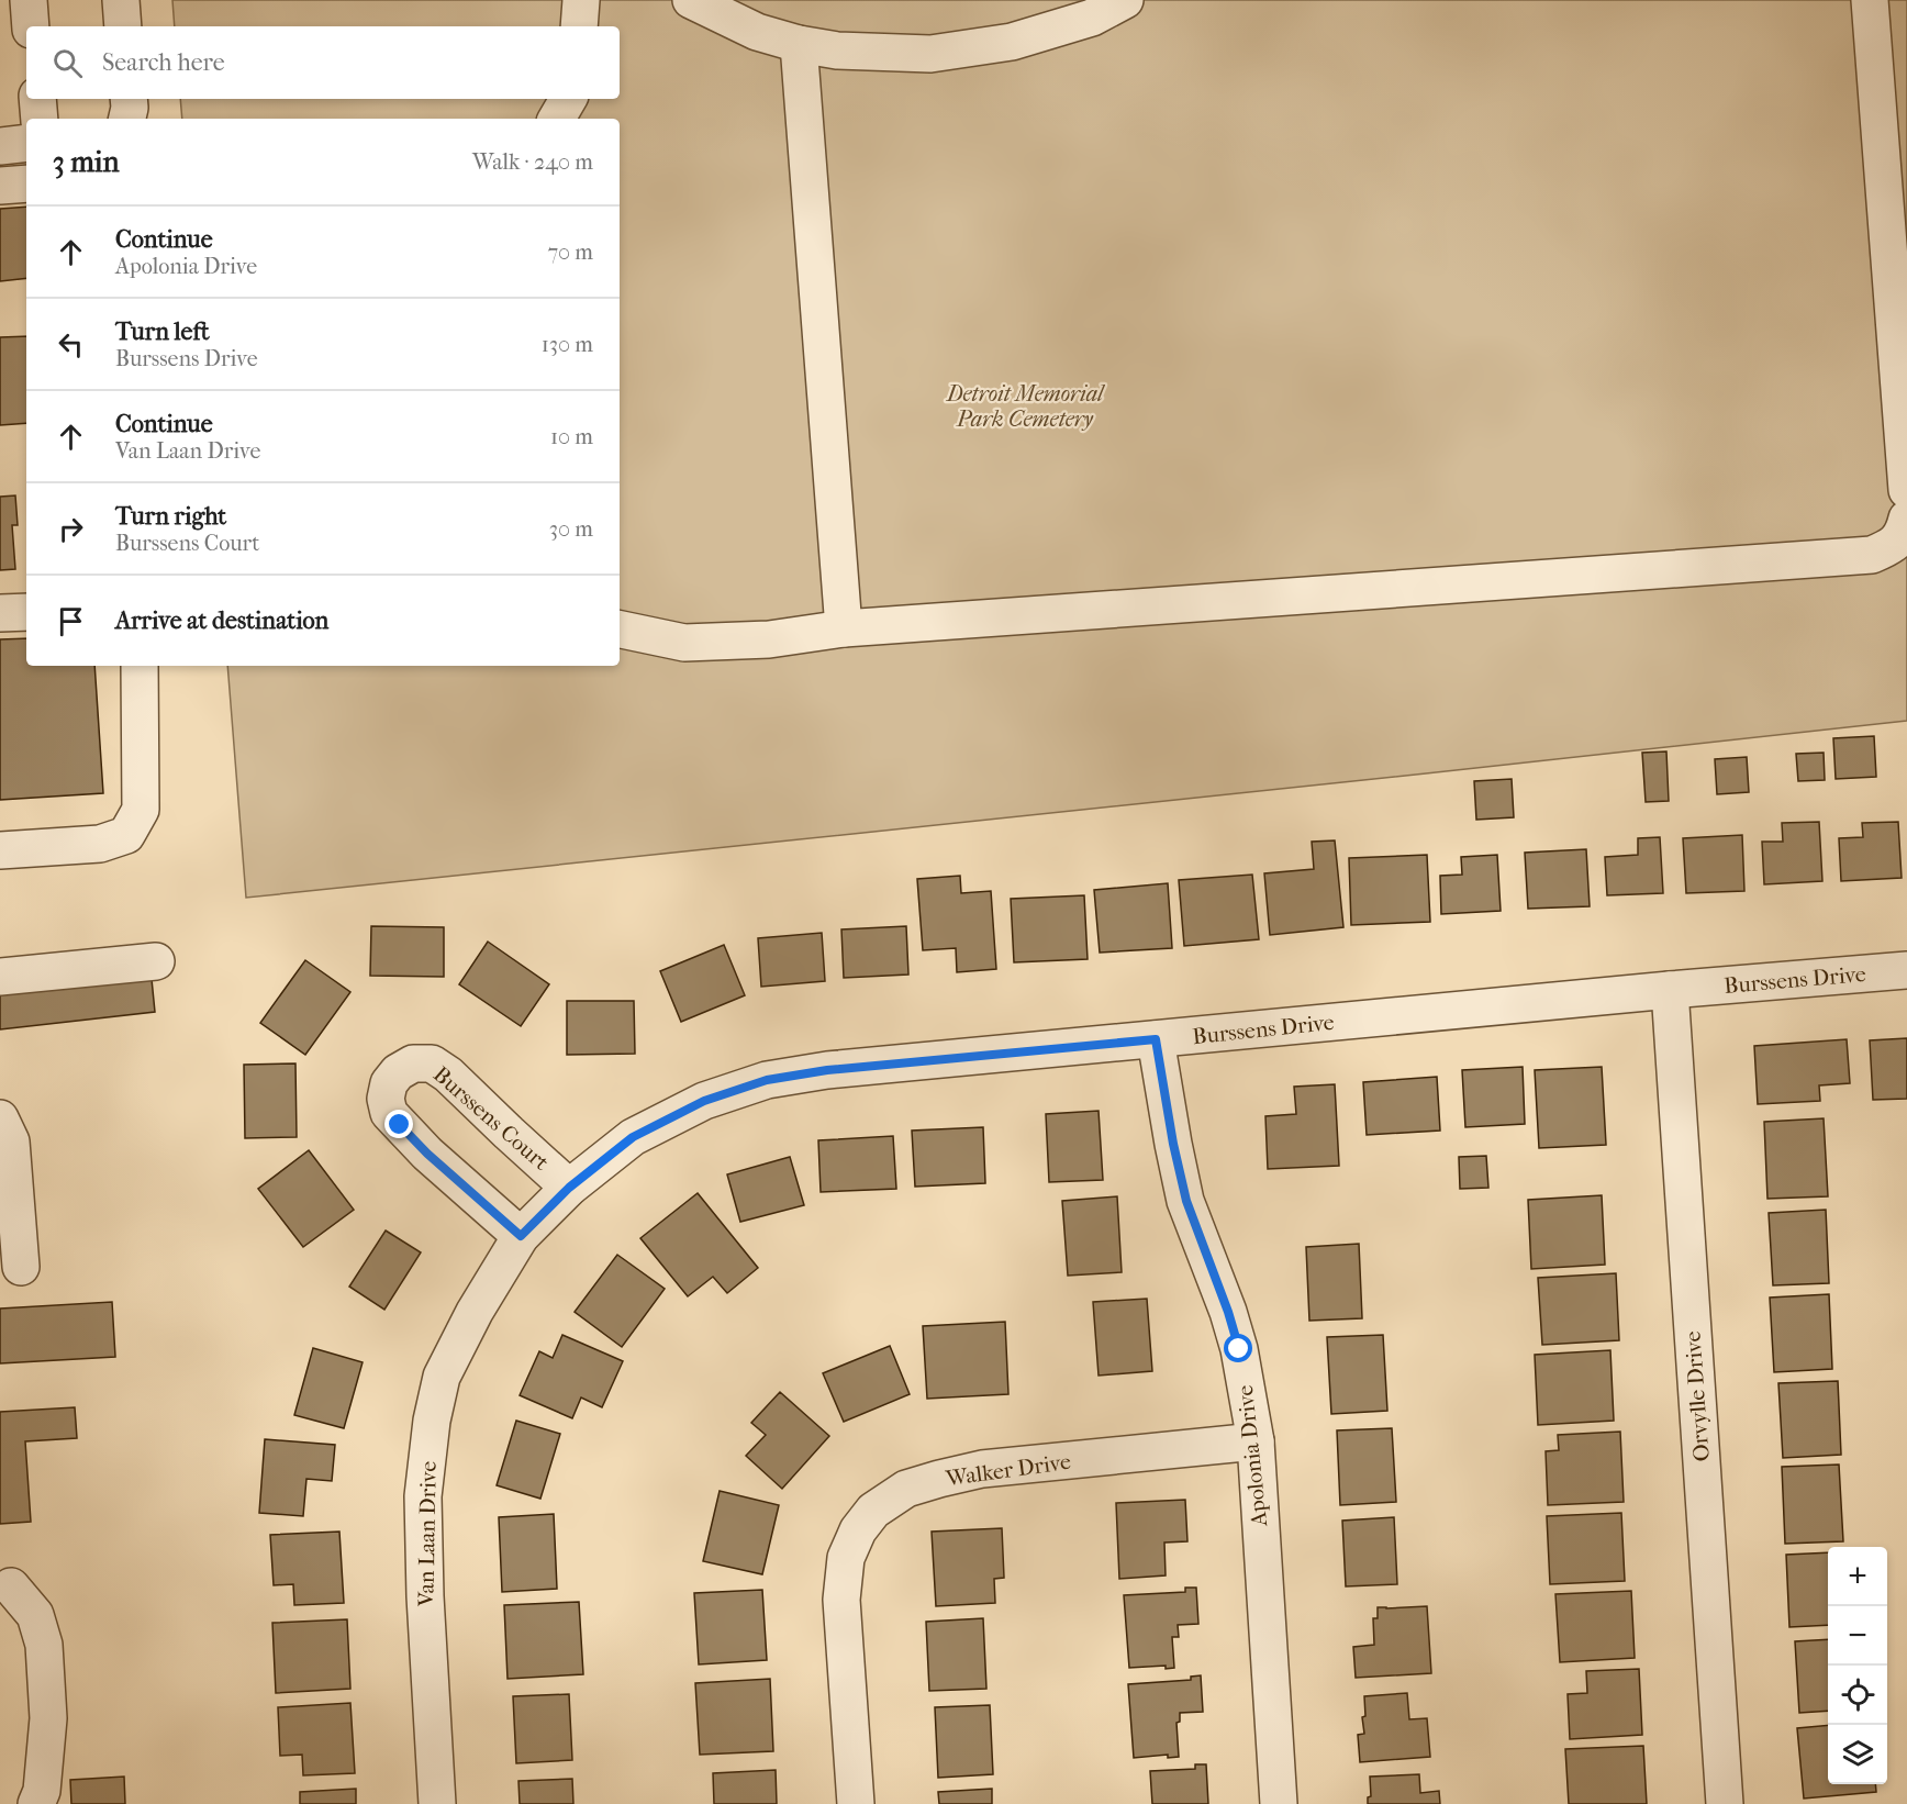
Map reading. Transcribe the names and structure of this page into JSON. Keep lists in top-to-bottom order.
{
  "streets": {
    "street": [
      "Burssens Drive",
      "Burssens Court",
      "Orvylle Drive",
      "Apolonia Drive",
      "Walker Drive",
      "Van Laan Drive"
    ]
  },
  "crossings": [
    ["Burssens Drive", "Burssens Court"],
    ["Burssens Drive", "Orvylle Drive"],
    ["Burssens Drive", "Apolonia Drive"],
    ["Burssens Drive", "Van Laan Drive"],
    ["Burssens Court", "Van Laan Drive"],
    ["Apolonia Drive", "Walker Drive"]
  ],
  "parks": ["Detroit Memorial Park Cemetery"],
  "page": {
    "search": "Search here",
    "heading": ["3 min", "Walk · 240 m"],
    "list": [
      ["Continue", "Apolonia Drive", "70 m"],
      ["Turn left", "Burssens Drive", "130 m"],
      ["Continue", "Van Laan Drive", "10 m"],
      ["Turn right", "Burssens Court", "30 m"],
      "Arrive at destination"
    ],
    "map_buttons": ["+", "−"]
  }
}
